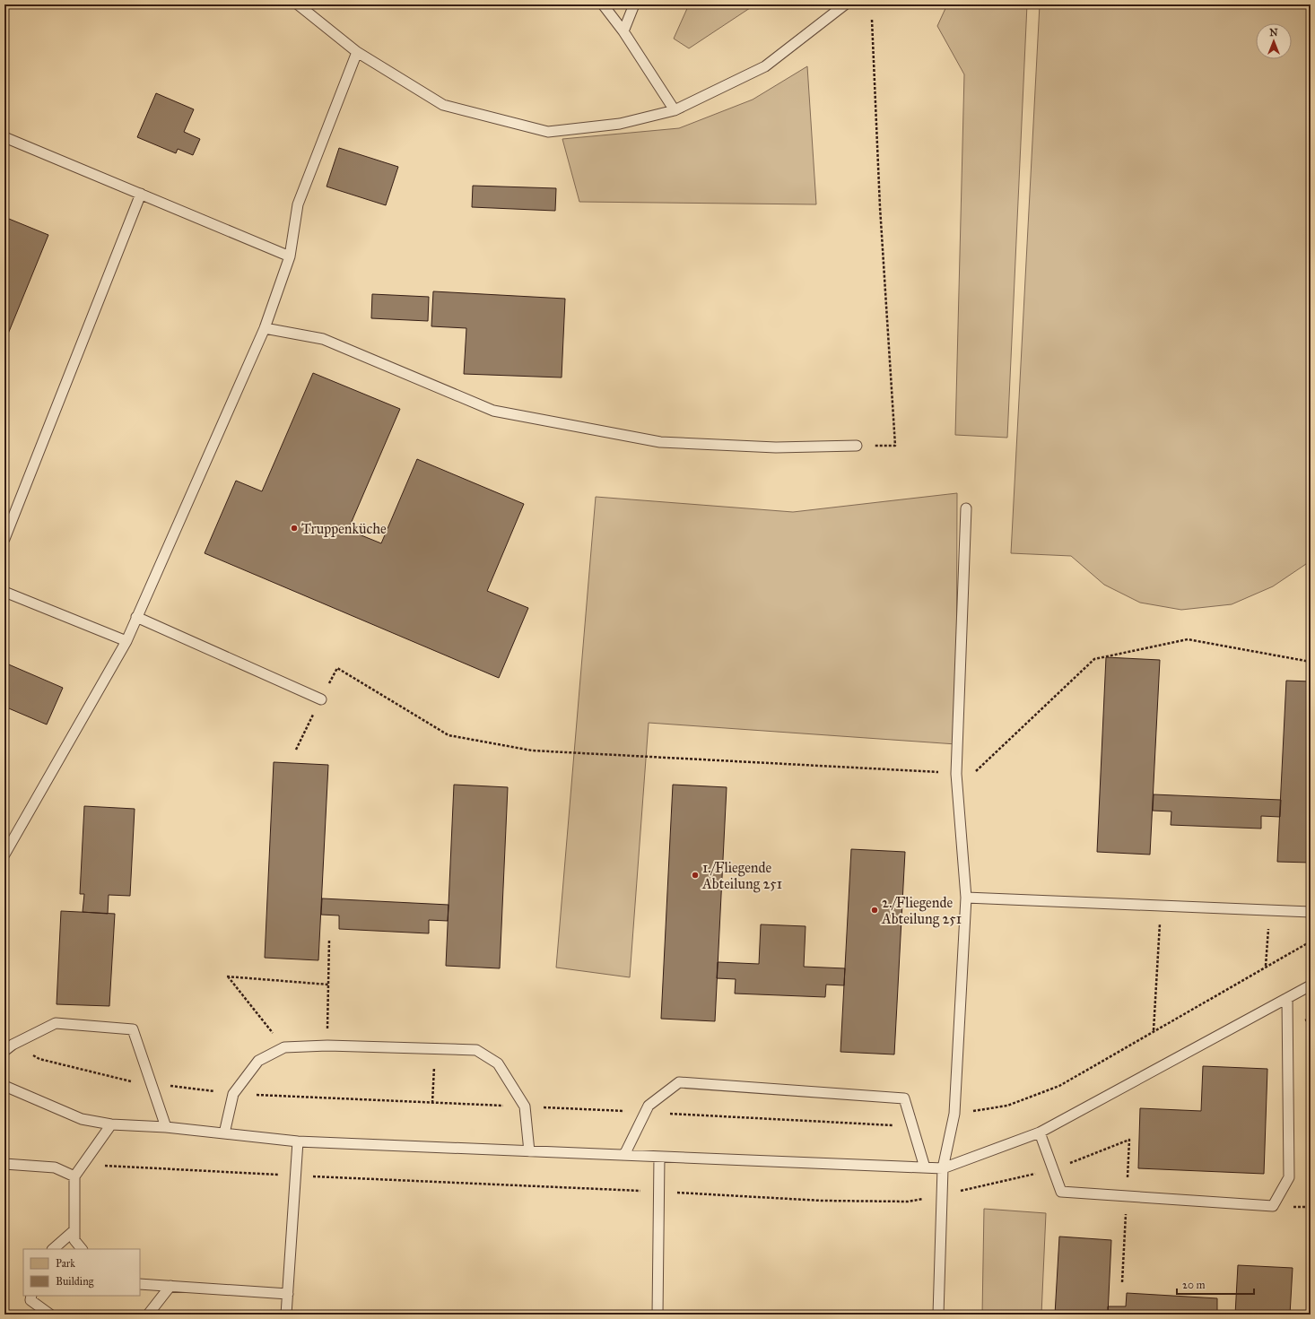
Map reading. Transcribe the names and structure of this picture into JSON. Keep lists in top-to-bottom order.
{
  "places": ["Truppenküche", "1./Fliegende Abteilung 251", "2./Fliegende Abteilung 251"],
  "legend": ["Park", "Building"],
  "scale_bar": "20 m",
  "north": "top"
}
